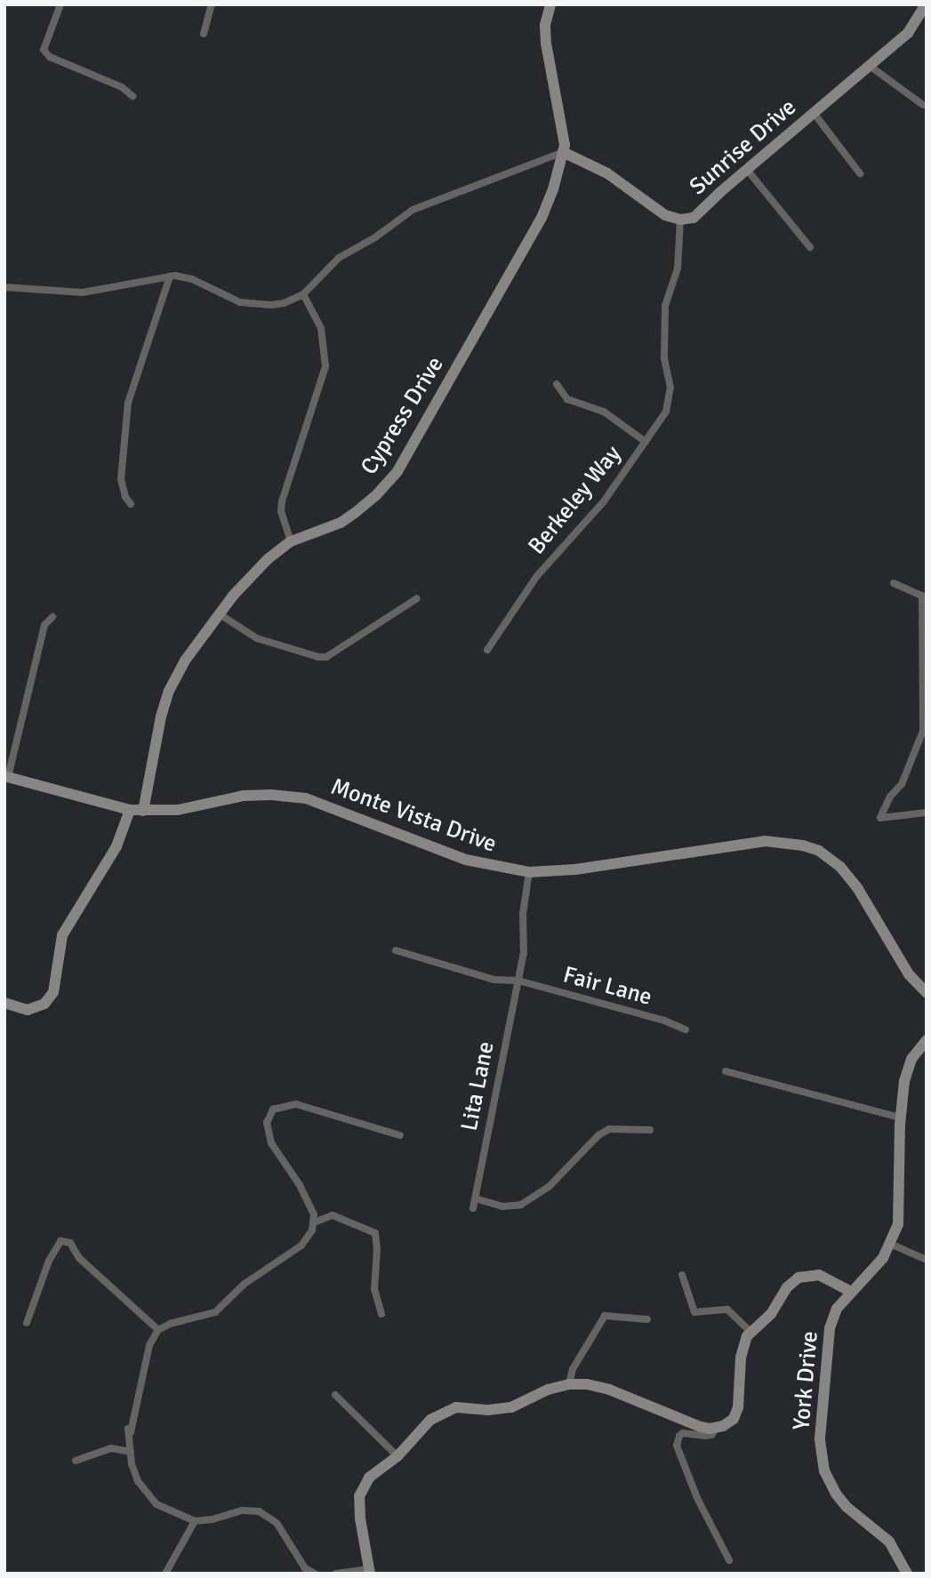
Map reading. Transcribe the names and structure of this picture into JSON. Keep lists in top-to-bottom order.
{
  "streets": {
    "street": [
      "Sunrise Drive",
      "Cypress Drive",
      "Berkeley Way",
      "Monte Vista Drive",
      "Fair Lane",
      "Lita Lane",
      "York Drive"
    ]
  },
  "crossings": [
    ["Sunrise Drive", "Cypress Drive"],
    ["Sunrise Drive", "Berkeley Way"],
    ["Cypress Drive", "Monte Vista Drive"],
    ["Monte Vista Drive", "Lita Lane"],
    ["Fair Lane", "Lita Lane"]
  ]
}
